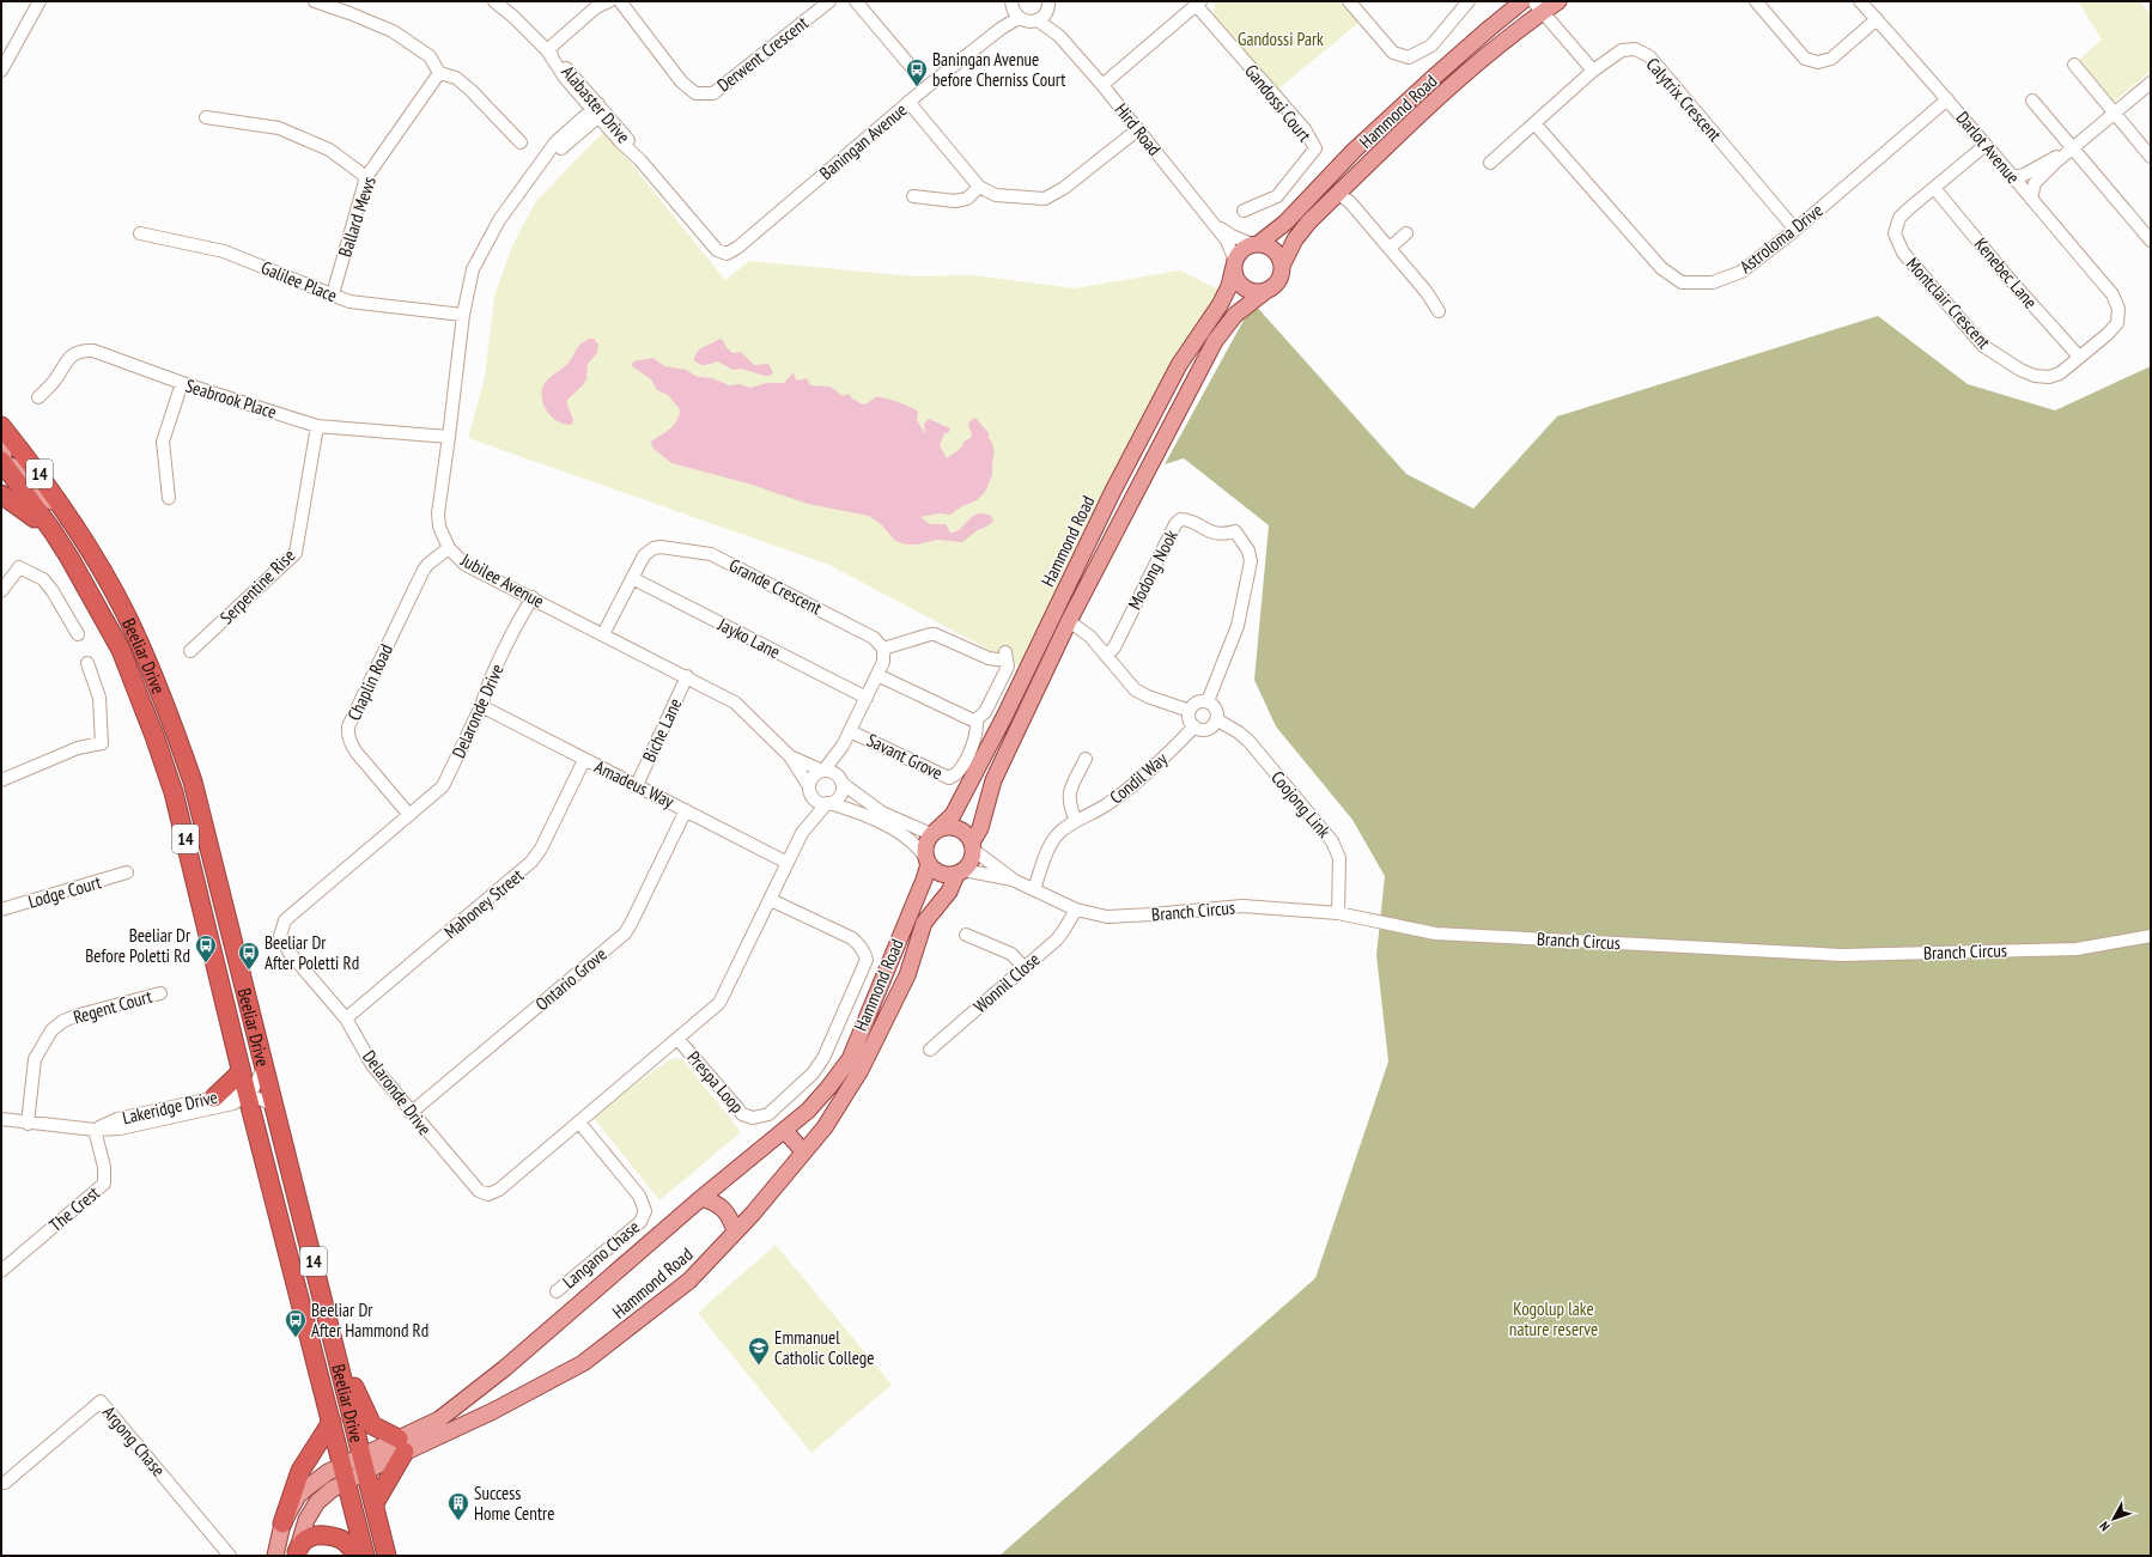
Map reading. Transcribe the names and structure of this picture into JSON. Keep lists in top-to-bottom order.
{
  "streets": {
    "highway": ["14", "Beeliar Drive"],
    "main road": ["Hammond Road"],
    "street": [
      "Derwent Crescent",
      "Calytrix Crescent",
      "Gandossi Court",
      "Alabaster Drive",
      "Hird Road",
      "Baningan Avenue",
      "Darlot Avenue",
      "Ballard Mews",
      "Astroloma Drive",
      "Kenebec Lane",
      "Galilee Place",
      "Montclair Crescent",
      "Seabrook Place",
      "Modong Nook",
      "Jubilee Avenue",
      "Serpentine Rise",
      "Grande Crescent",
      "Jayko Lane",
      "Chaplin Road",
      "Delaronde Drive",
      "Biche Lane",
      "Savant Grove",
      "Condil Way",
      "Amadeus Way",
      "Coojong Link",
      "Lodge Court",
      "Mahoney Street",
      "Branch Circus",
      "Ontario Grove",
      "Wonnil Close",
      "Regent Court",
      "Prespa Loop",
      "Lakeridge Drive",
      "The Crest",
      "Langano Chase",
      "Argong Chase"
    ]
  },
  "crossings": [
    ["Calytrix Crescent", "Astroloma Drive"],
    ["Alabaster Drive", "Baningan Avenue"],
    ["Alabaster Drive", "Jubilee Avenue"],
    ["Hammond Road", "Hird Road"],
    ["Hammond Road", "Beeliar Drive"],
    ["Hammond Road", "Branch Circus"],
    ["Darlot Avenue", "Astroloma Drive"],
    ["Darlot Avenue", "Montclair Crescent"],
    ["Ballard Mews", "Galilee Place"],
    ["Kenebec Lane", "Montclair Crescent"],
    ["Galilee Place", "Jubilee Avenue"],
    ["Seabrook Place", "Jubilee Avenue"],
    ["Seabrook Place", "Serpentine Rise"],
    ["Modong Nook", "Condil Way"],
    ["Modong Nook", "Coojong Link"],
    ["Jubilee Avenue", "Grande Crescent"],
    ["Jubilee Avenue", "Chaplin Road"],
    ["Jubilee Avenue", "Delaronde Drive"],
    ["Jubilee Avenue", "Biche Lane"],
    ["Grande Crescent", "Jayko Lane"],
    ["Beeliar Drive", "Lakeridge Drive"],
    ["Chaplin Road", "Delaronde Drive"],
    ["Delaronde Drive", "Amadeus Way"],
    ["Delaronde Drive", "Mahoney Street"],
    ["Delaronde Drive", "Ontario Grove"],
    ["Delaronde Drive", "Prespa Loop"],
    ["Delaronde Drive", "Langano Chase"],
    ["Biche Lane", "Amadeus Way"],
    ["Condil Way", "Coojong Link"],
    ["Condil Way", "Branch Circus"],
    ["Amadeus Way", "Mahoney Street"],
    ["Amadeus Way", "Ontario Grove"],
    ["Coojong Link", "Branch Circus"],
    ["Branch Circus", "Wonnil Close"],
    ["Regent Court", "Lakeridge Drive"],
    ["Lakeridge Drive", "The Crest"]
  ],
  "parks": ["Gandossi Park", "Kogolup lake nature reserve"],
  "places": {
    "bus stop": [
      "Baningan Avenue before Cherniss Court",
      "Beeliar Dr Before Poletti Rd",
      "Beeliar Dr After Poletti Rd",
      "Beeliar Dr After Hammond Rd"
    ],
    "school or university": ["Emmanuel Catholic College"],
    "building": ["Success Home Centre"]
  },
  "north": "bottom left"
}
